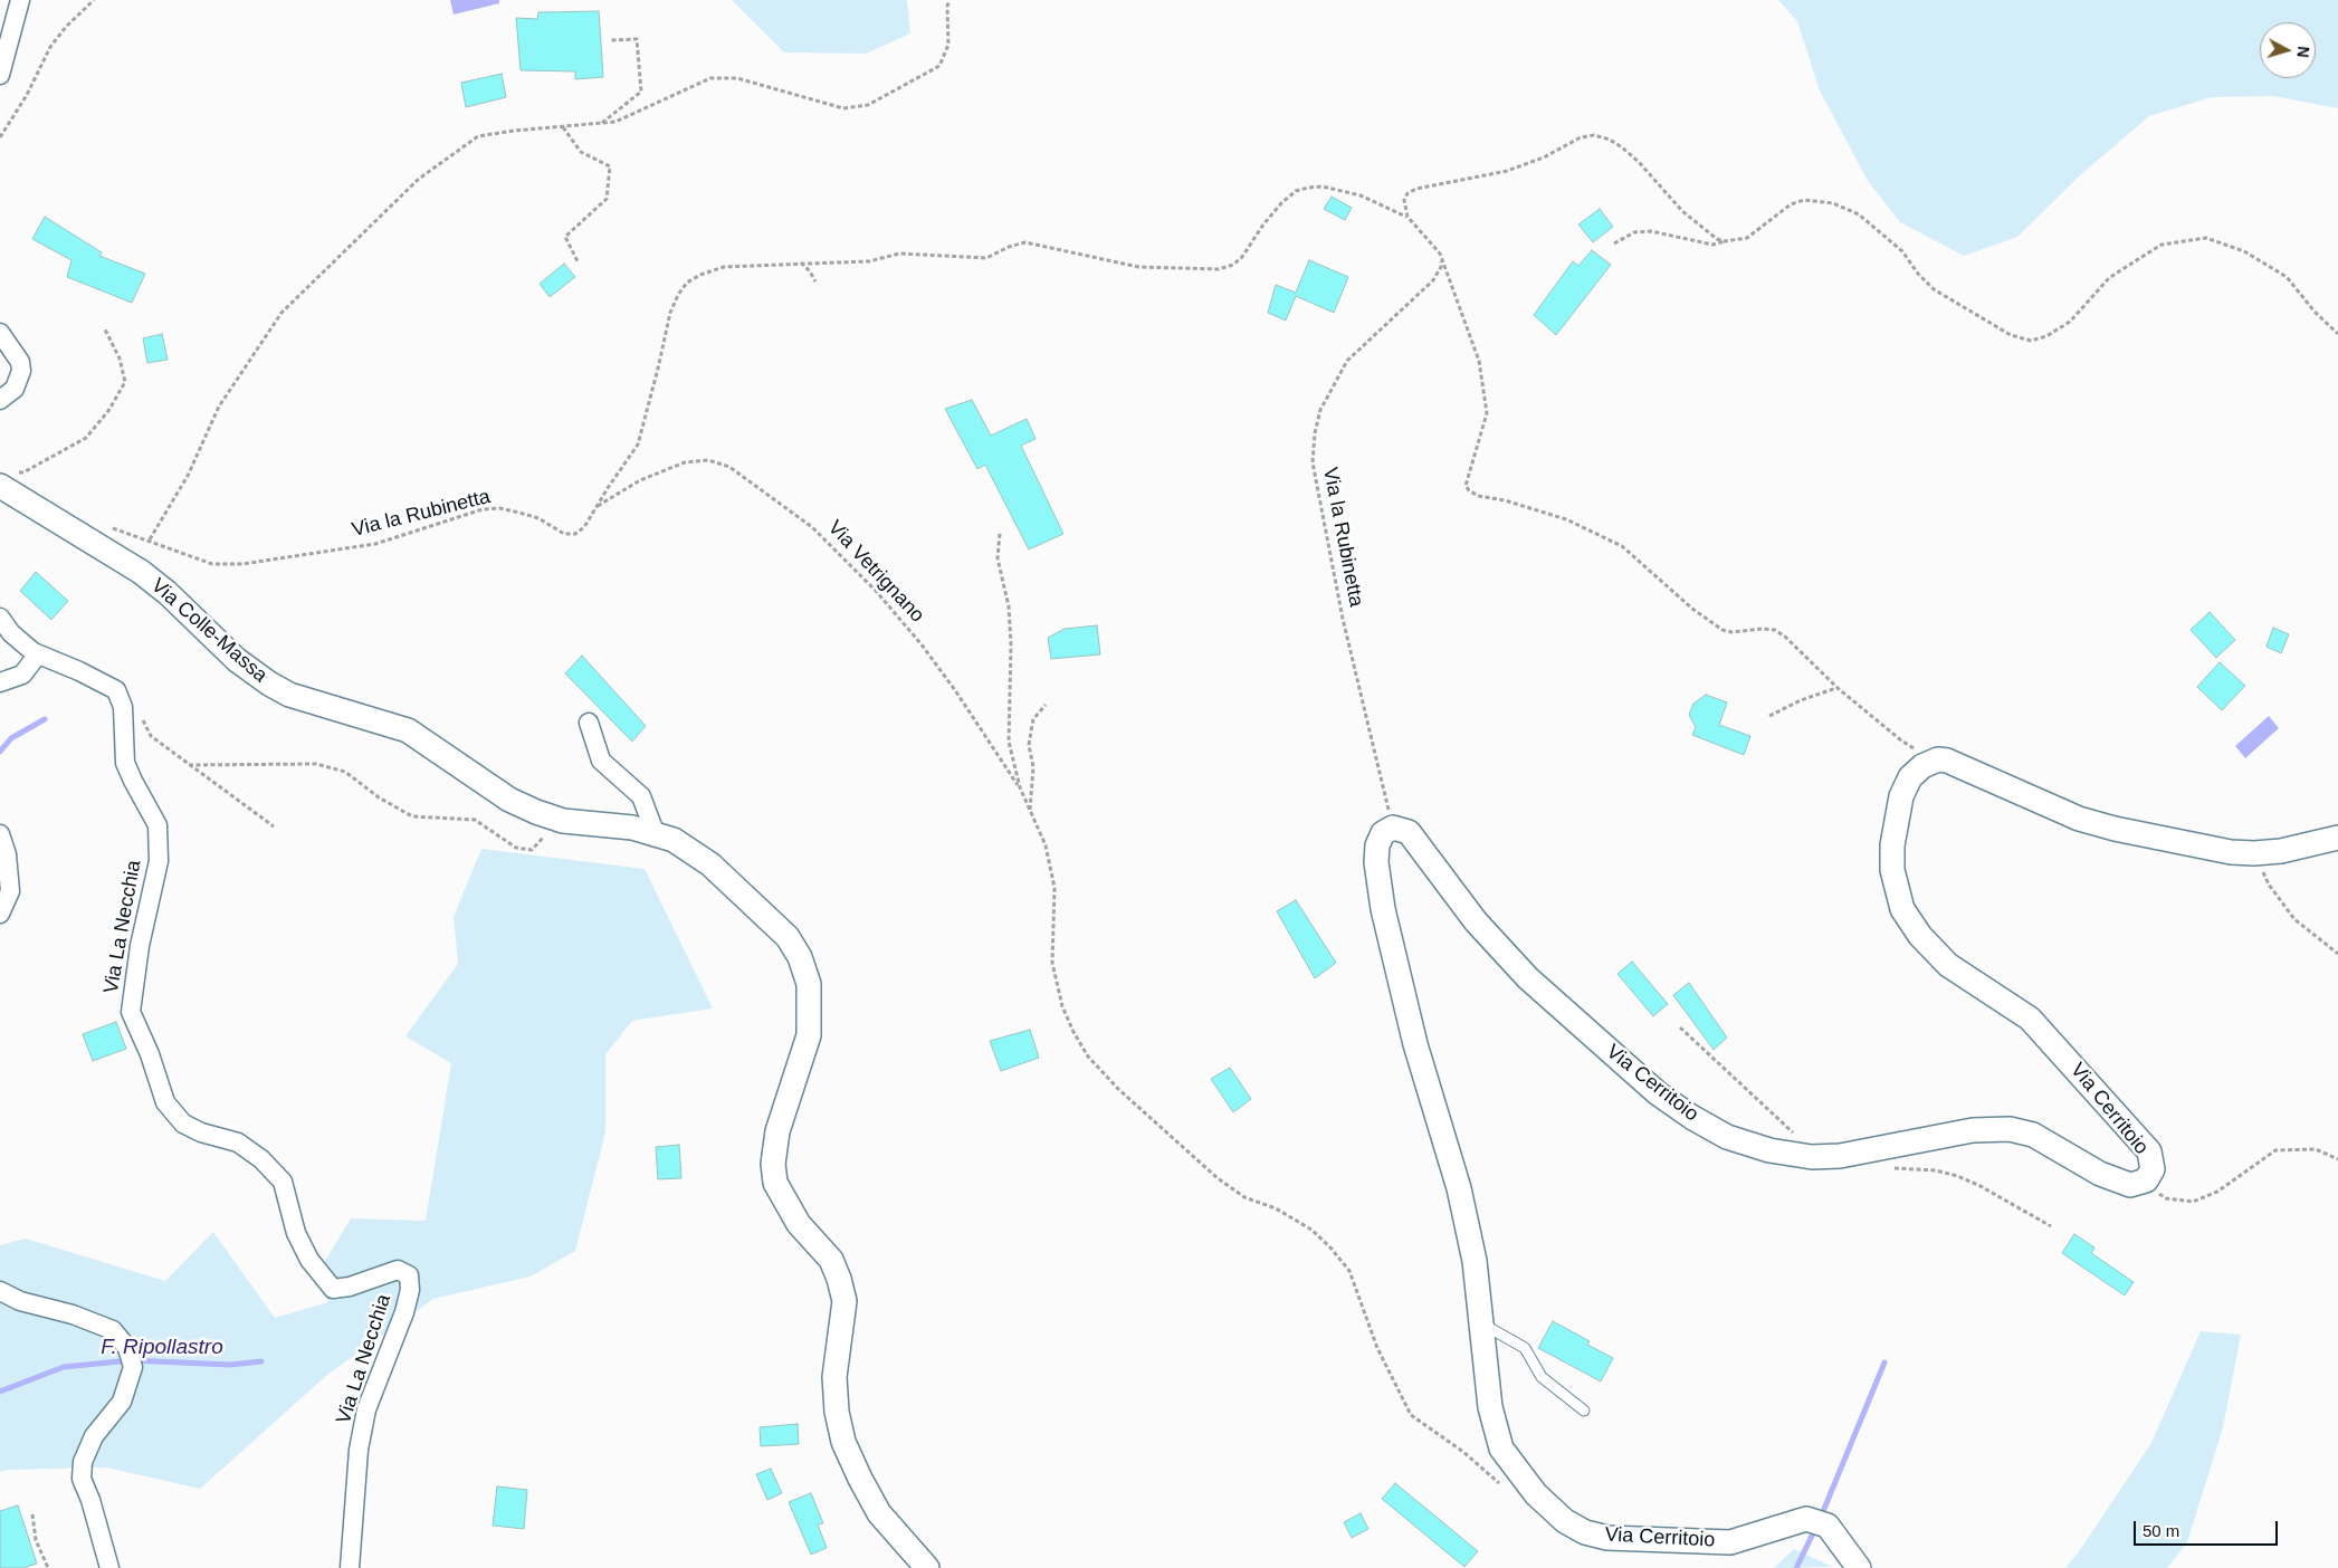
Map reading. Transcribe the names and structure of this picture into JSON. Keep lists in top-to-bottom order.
{
  "streets": {
    "street": ["Via Colle-Massa", "Via La Necchia", "Via Cerritoio"],
    "path": ["Via la Rubinetta", "Via Vetrignano"]
  },
  "crossings": [
    ["Via la Rubinetta", "Via Vetrignano"],
    ["Via la Rubinetta", "Via Cerritoio"]
  ],
  "water": ["F. Ripollastro"],
  "scale_bar": "50 m",
  "north": "right"
}
